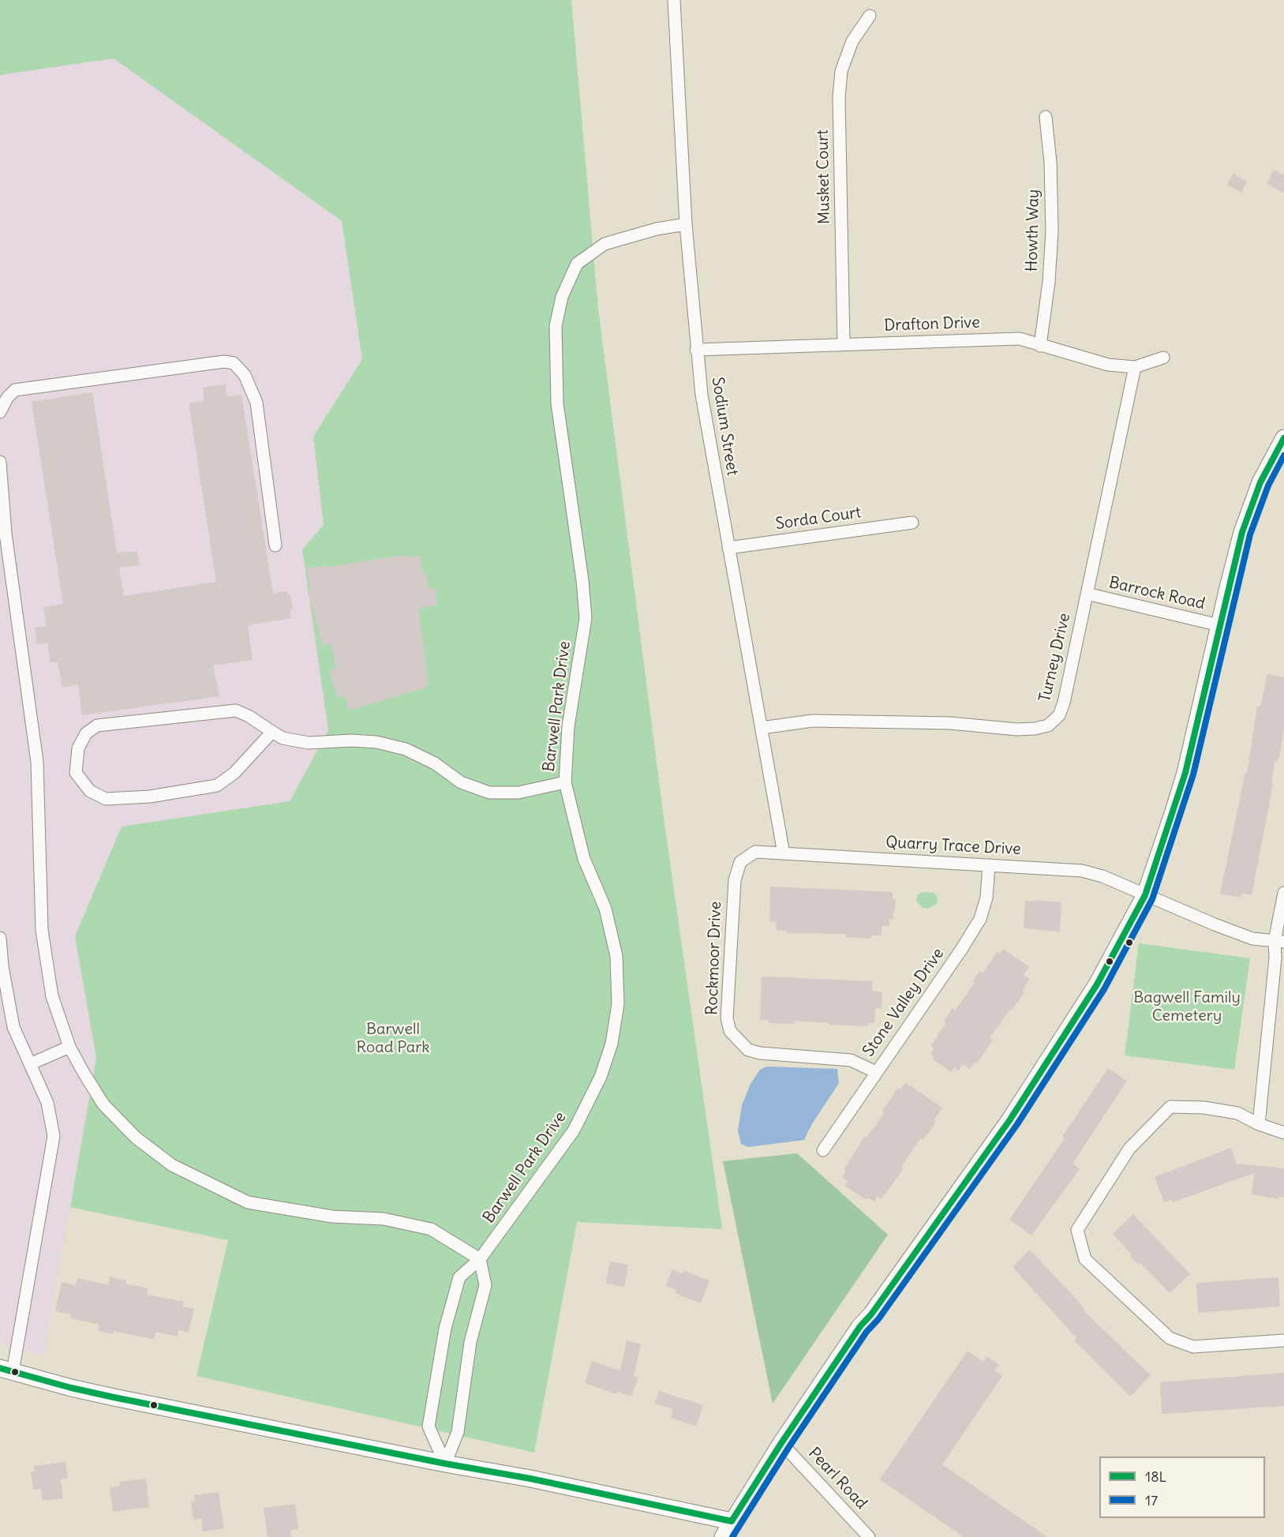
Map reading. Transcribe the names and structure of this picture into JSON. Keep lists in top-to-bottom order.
{
  "streets": {
    "street": [
      "Musket Court",
      "Howth Way",
      "Drafton Drive",
      "Sodium Street",
      "Sorda Court",
      "Barrock Road",
      "Turney Drive",
      "Barwell Park Drive",
      "Quarry Trace Drive",
      "Rockmoor Drive",
      "Stone Valley Drive",
      "Pearl Road"
    ]
  },
  "crossings": [
    ["Musket Court", "Drafton Drive"],
    ["Howth Way", "Drafton Drive"],
    ["Drafton Drive", "Sodium Street"],
    ["Drafton Drive", "Turney Drive"],
    ["Sodium Street", "Sorda Court"],
    ["Sodium Street", "Turney Drive"],
    ["Sodium Street", "Barwell Park Drive"],
    ["Sodium Street", "Quarry Trace Drive"],
    ["Barrock Road", "Turney Drive"],
    ["Quarry Trace Drive", "Rockmoor Drive"],
    ["Quarry Trace Drive", "Stone Valley Drive"],
    ["Rockmoor Drive", "Stone Valley Drive"]
  ],
  "parks": ["Bagwell Family Cemetery", "Barwell Road Park"],
  "lines": ["transit line 18L", "transit line 17"],
  "legend": ["18L", "17"]
}
